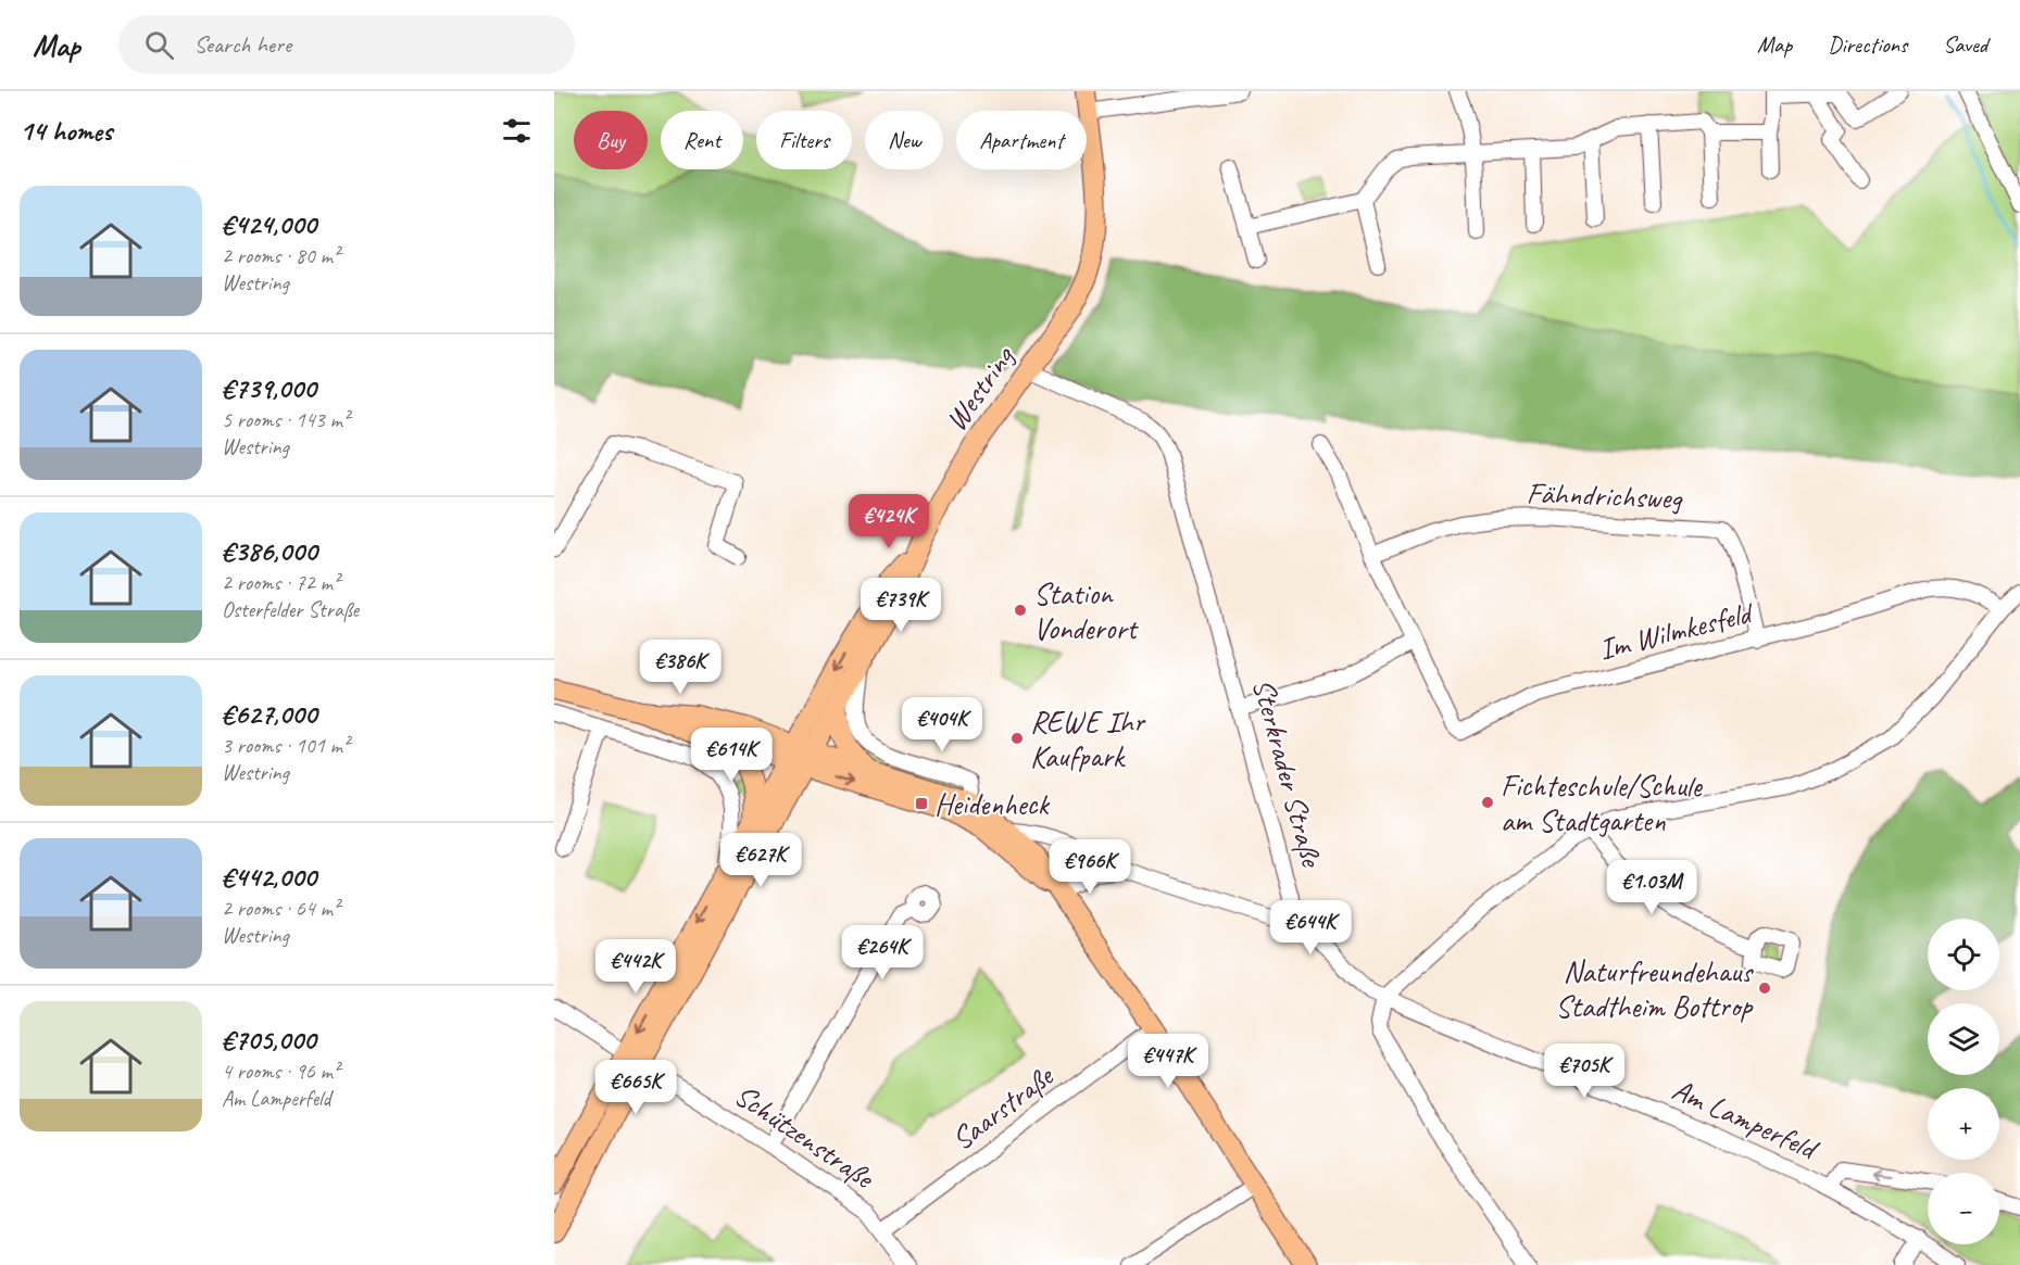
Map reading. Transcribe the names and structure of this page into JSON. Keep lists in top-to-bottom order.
{
  "streets": {
    "main road": ["Westring"],
    "street": [
      "Fähndrichsweg",
      "Im Wilmkesfeld",
      "Sterkrader Straße",
      "Saarstraße",
      "Am Lamperfeld",
      "Schützenstraße"
    ]
  },
  "crossings": [
    ["Westring", "Sterkrader Straße"],
    ["Westring", "Schützenstraße"],
    ["Fähndrichsweg", "Im Wilmkesfeld"],
    ["Saarstraße", "Schützenstraße"]
  ],
  "places": {
    "other": [
      "Station Vonderort",
      "REWE Ihr Kaufpark",
      "Fichteschule/Schule am Stadtgarten",
      "Naturfreundehaus Stadtheim Bottrop"
    ],
    "transit": ["Heidenheck"]
  },
  "page": {
    "header": "Map",
    "search": "Search here",
    "nav": ["Map", "Directions", "Saved"],
    "heading": "14 homes",
    "chip": [
      "Buy",
      "Rent",
      "Filters",
      "New",
      "Apartment"
    ],
    "list": [
      {
        "name": "€424,000",
        "note": "2 rooms · 80 m² · Westring"
      },
      {
        "name": "€739,000",
        "note": "5 rooms · 143 m² · Westring"
      },
      {
        "name": "€386,000",
        "note": "2 rooms · 72 m² · Osterfelder Straße"
      },
      {
        "name": "€627,000",
        "note": "3 rooms · 101 m² · Westring"
      },
      {
        "name": "€442,000",
        "note": "2 rooms · 64 m² · Westring"
      },
      {
        "name": "€705,000",
        "note": "4 rooms · 96 m² · Am Lamperfeld"
      }
    ],
    "price": [
      "€424K",
      "€739K",
      "€386K",
      "€404K",
      "€614K",
      "€627K",
      "€966K",
      "€1.03M",
      "€644K",
      "€264K",
      "€442K",
      "€447K",
      "€705K",
      "€665K"
    ],
    "map_buttons": ["+", "−"]
  }
}
